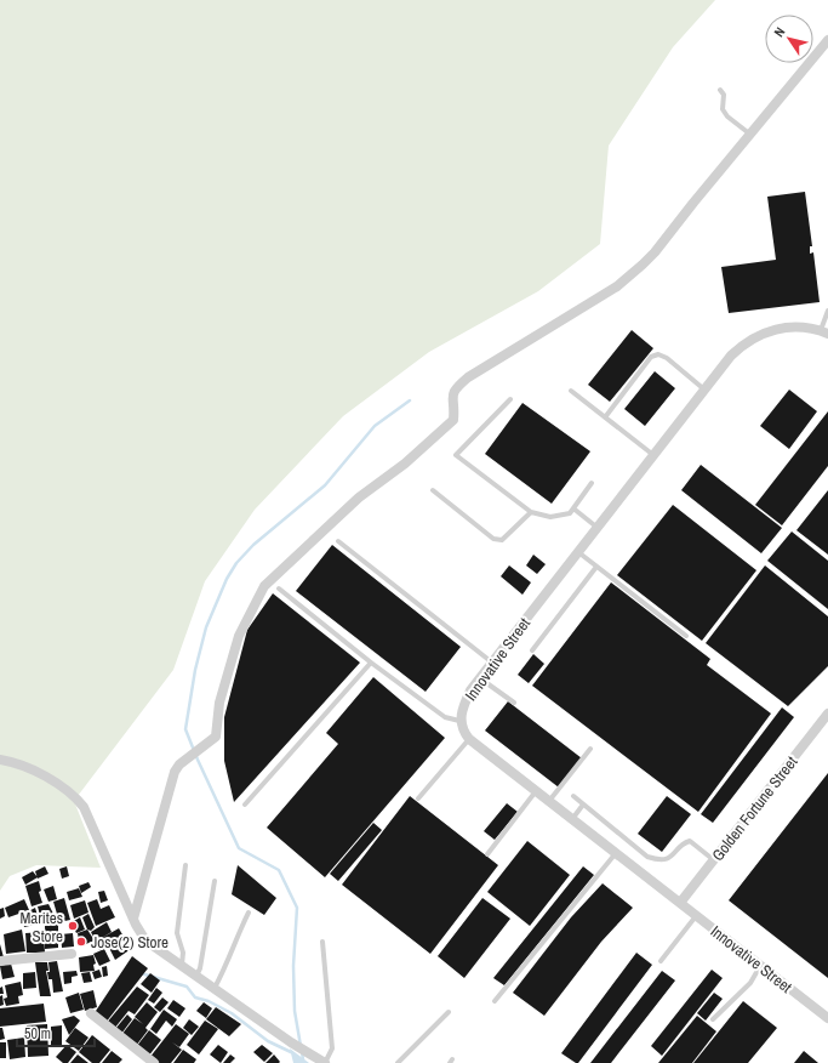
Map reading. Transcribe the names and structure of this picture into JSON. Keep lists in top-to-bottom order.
{
  "streets": {
    "street": ["Innovative Street", "Golden Fortune Street"]
  },
  "crossings": [
    ["Innovative Street", "Golden Fortune Street"]
  ],
  "places": ["Marites Store", "Jose(2) Store"],
  "scale_bar": "50 m",
  "north": "top left"
}
